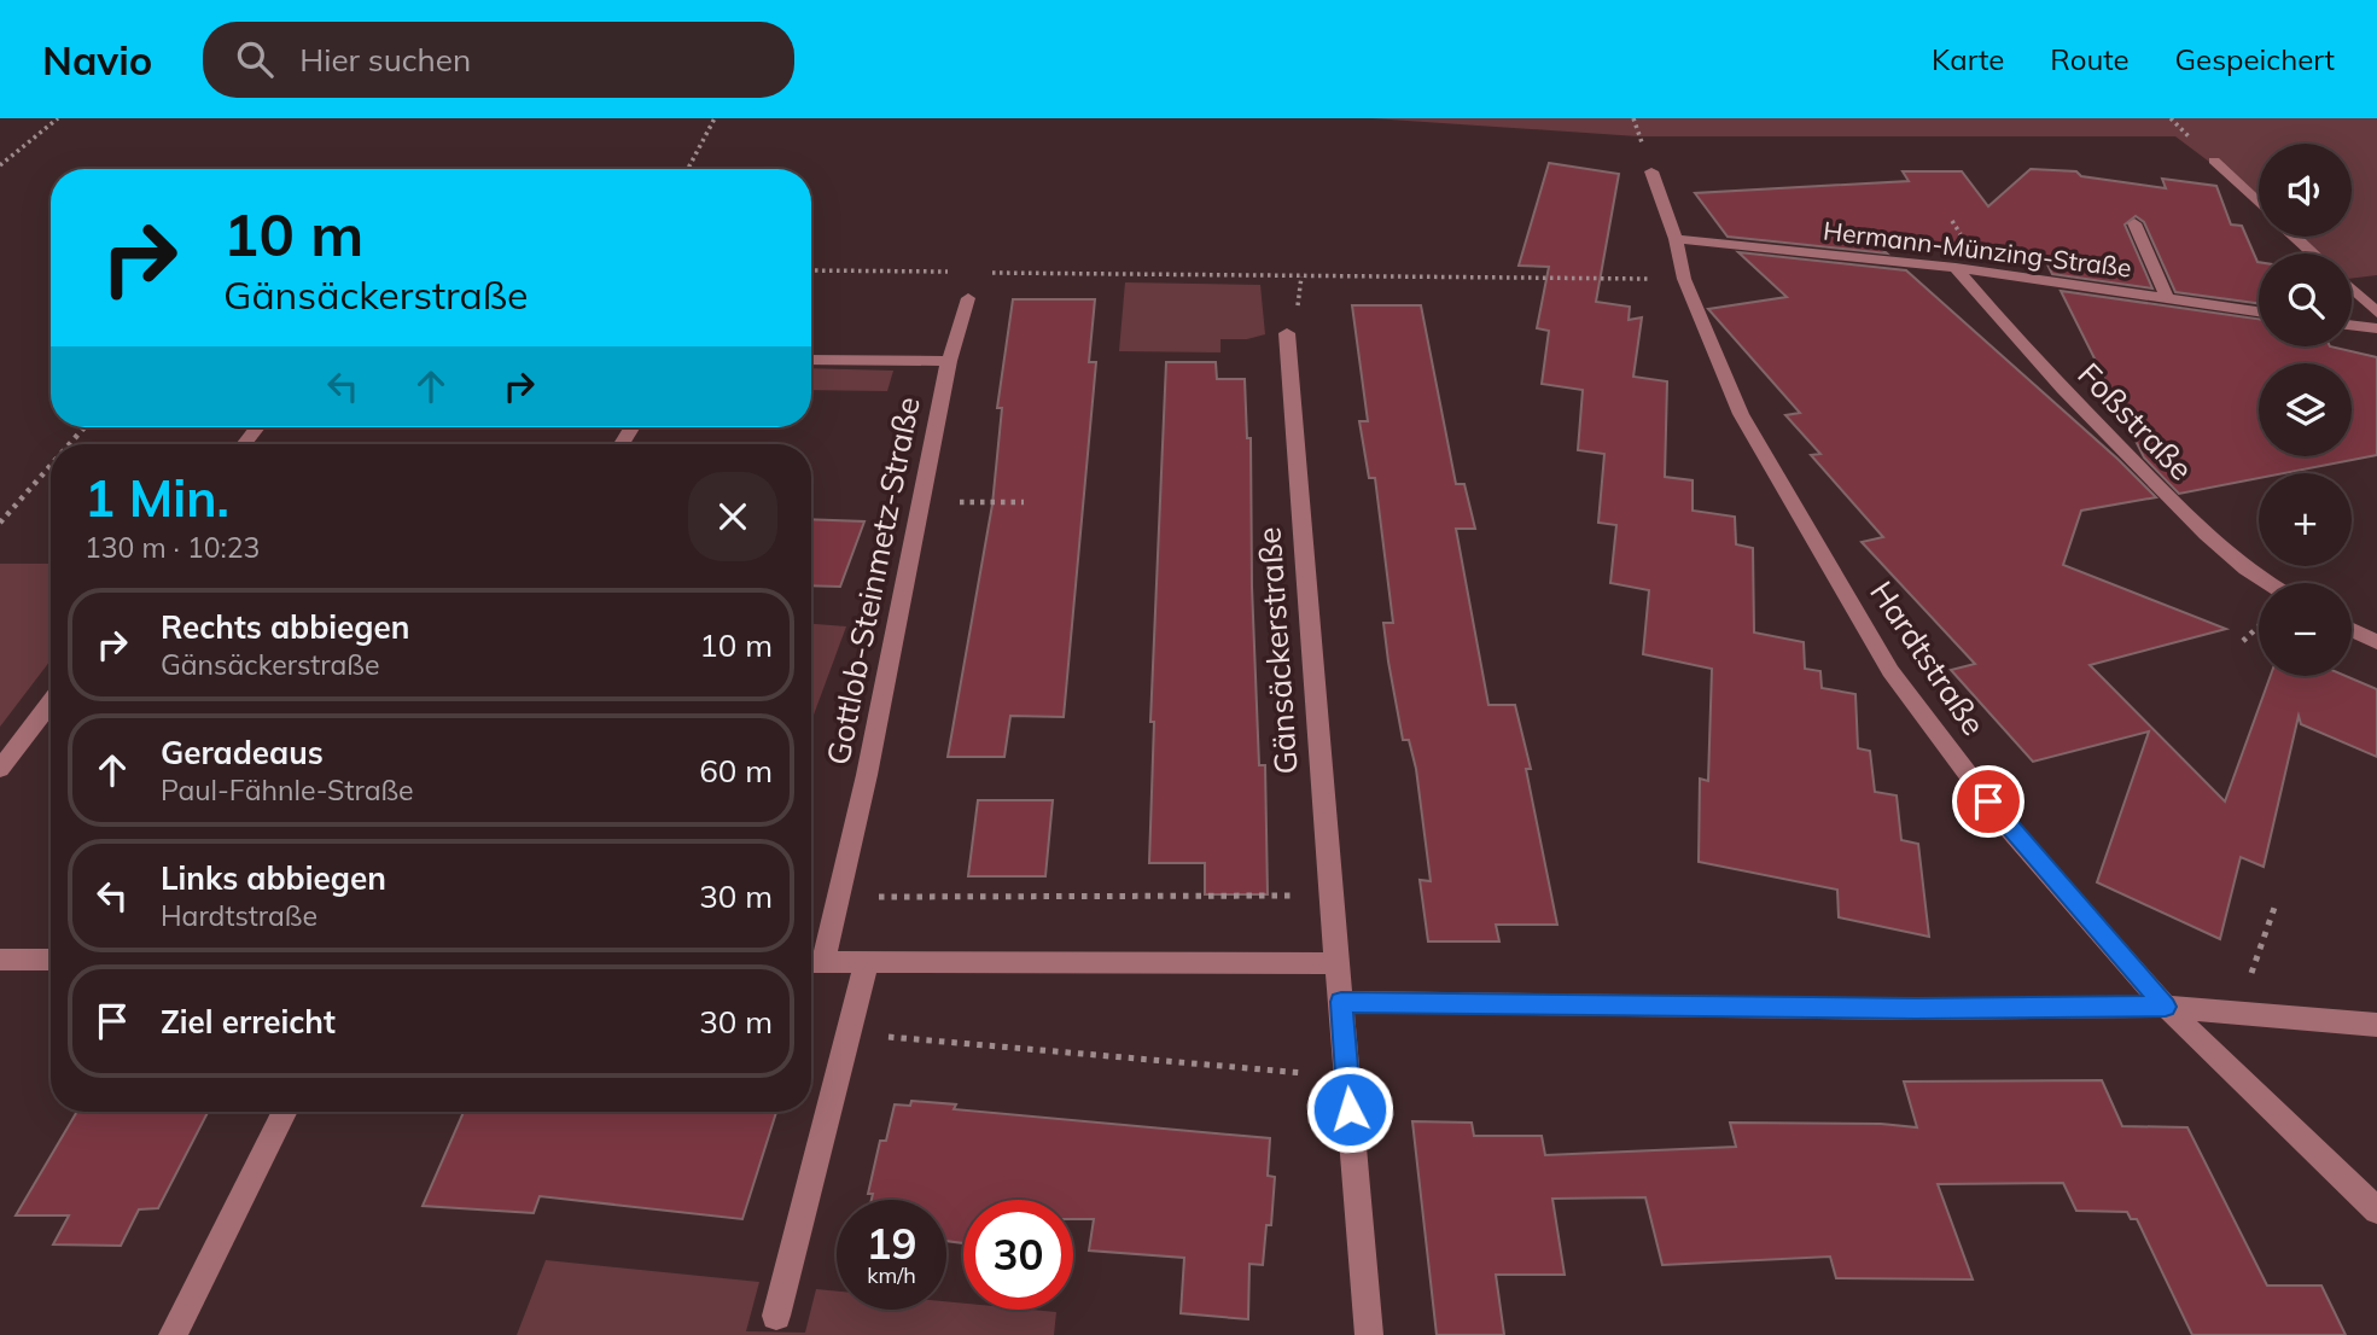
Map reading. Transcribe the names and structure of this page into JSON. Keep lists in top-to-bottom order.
{
  "streets": {
    "street": [
      "Hermann-Münzing-Straße",
      "Foßstraße",
      "Gottlob-Steinmetz-Straße",
      "Gänsäckerstraße",
      "Hardtstraße"
    ]
  },
  "crossings": [
    ["Hermann-Münzing-Straße", "Foßstraße"],
    ["Hermann-Münzing-Straße", "Hardtstraße"]
  ],
  "page": {
    "header": "Navio",
    "search": "Hier suchen",
    "nav": ["Karte", "Route", "Gespeichert"],
    "map_buttons": ["+", "−"],
    "turn": ["10 m", "Gänsäckerstraße"],
    "heading": ["1 Min.", "130 m · 10:23"],
    "list": [
      {
        "name": "Rechts abbiegen",
        "note": "Gänsäckerstraße",
        "value": "10 m"
      },
      {
        "name": "Geradeaus",
        "note": "Paul-Fähnle-Straße",
        "value": "60 m"
      },
      {
        "name": "Links abbiegen",
        "note": "Hardtstraße",
        "value": "30 m"
      },
      {
        "name": "Ziel erreicht",
        "value": "30 m"
      }
    ],
    "speed": "19 km/h",
    "limit": "30"
  }
}
